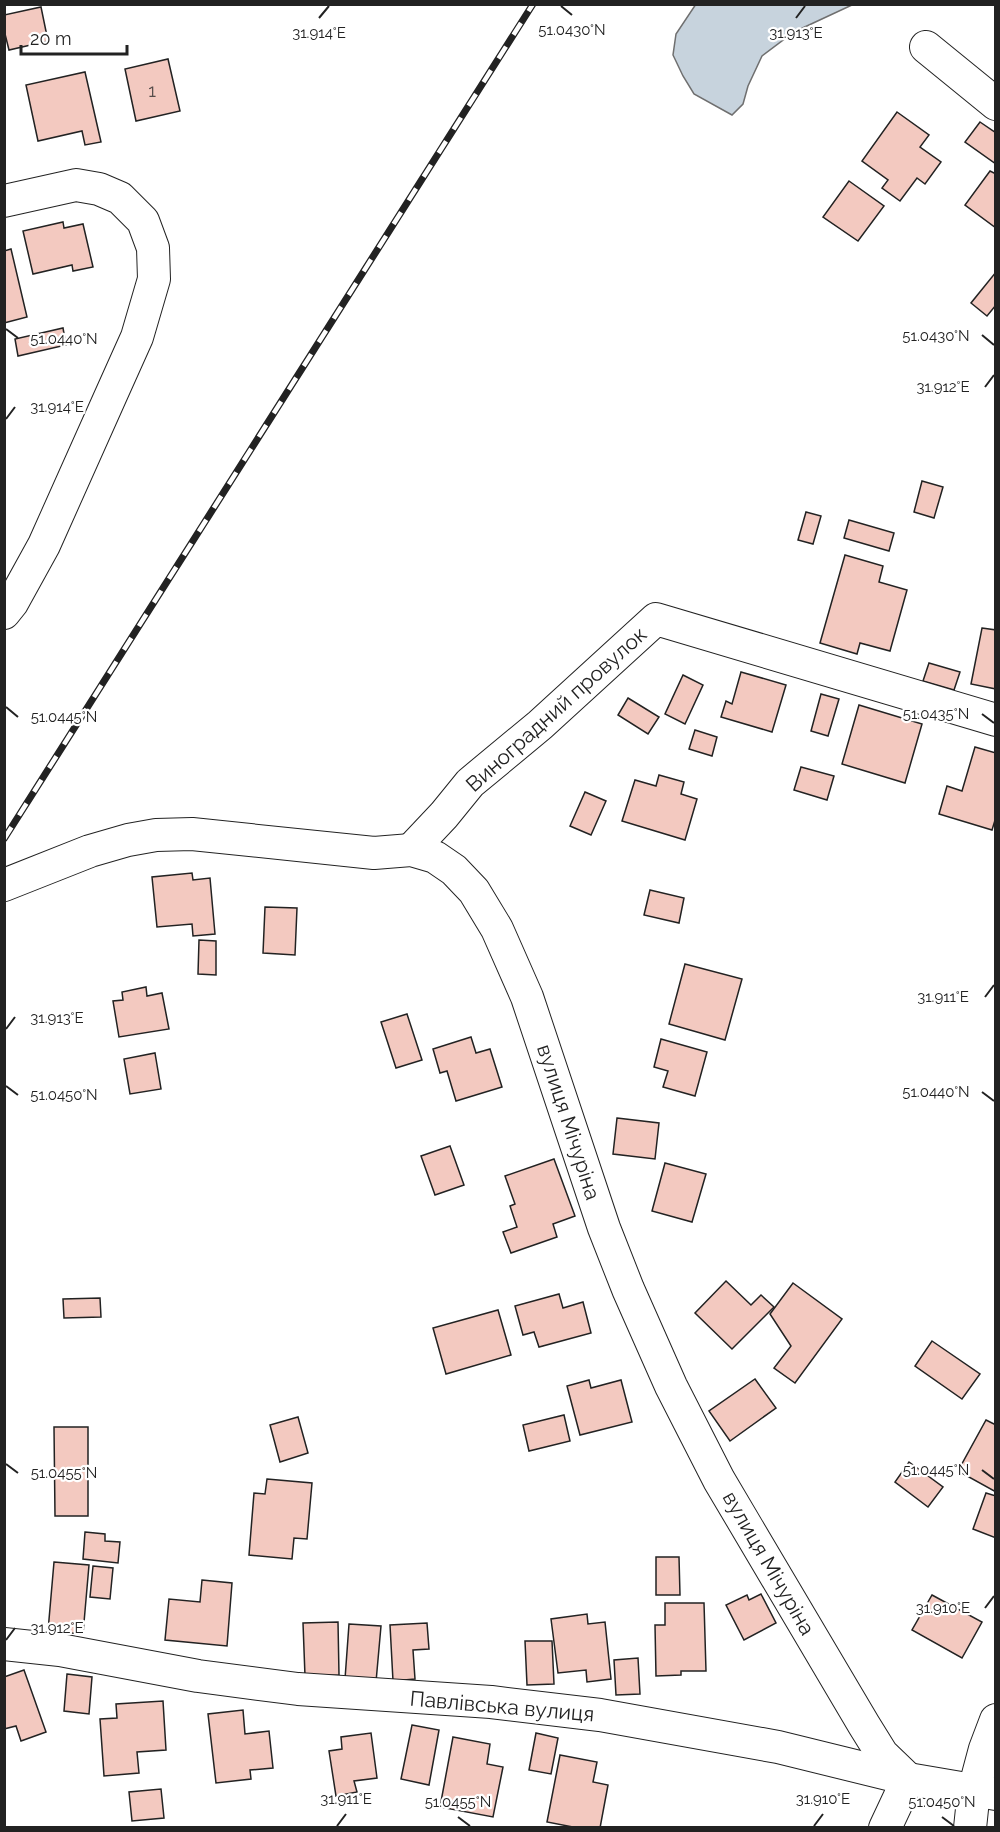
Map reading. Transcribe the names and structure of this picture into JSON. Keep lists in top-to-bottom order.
{
  "streets": {
    "street": ["Виноградний провулок", "вулиця Мічуріна", "Павлівська вулиця"]
  },
  "crossings": [
    ["Виноградний провулок", "вулиця Мічуріна"],
    ["вулиця Мічуріна", "Павлівська вулиця"]
  ],
  "house_numbers": ["1"],
  "scale_bar": "20 m",
  "coordinates": [
    "51.0430°N",
    "31.914°E",
    "31.913°E",
    "51.0440°N",
    "31.912°E",
    "51.0435°N",
    "51.0445°N",
    "31.911°E",
    "51.0450°N",
    "51.0455°N",
    "31.910°E"
  ]
}
